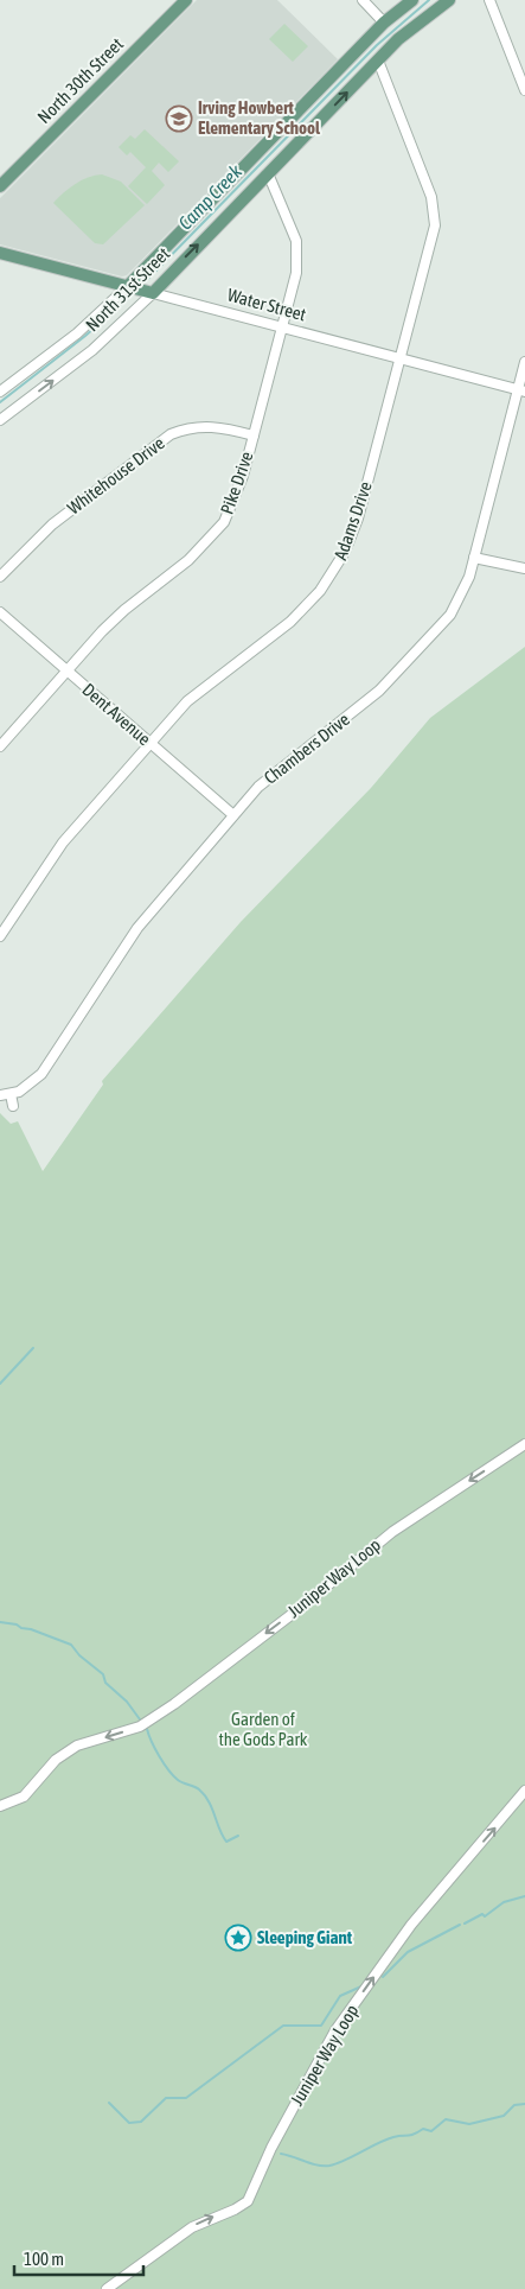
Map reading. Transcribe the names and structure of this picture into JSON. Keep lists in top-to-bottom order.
{
  "streets": {
    "main road": ["North 30th Street", "North 31st Street", "Water Street"],
    "street": [
      "Whitehouse Drive",
      "Pike Drive",
      "Adams Drive",
      "Dent Avenue",
      "Chambers Drive",
      "Juniper Way Loop"
    ]
  },
  "crossings": [
    ["North 31st Street", "Water Street"],
    ["North 31st Street", "Pike Drive"],
    ["North 31st Street", "Adams Drive"],
    ["Water Street", "Pike Drive"],
    ["Water Street", "Adams Drive"],
    ["Water Street", "Chambers Drive"],
    ["Whitehouse Drive", "Pike Drive"],
    ["Pike Drive", "Dent Avenue"],
    ["Adams Drive", "Dent Avenue"],
    ["Dent Avenue", "Chambers Drive"]
  ],
  "water": ["Camp Creek"],
  "parks": ["Garden of the Gods Park"],
  "places": {
    "school or university": ["Irving Howbert Elementary School"],
    "place": ["Sleeping Giant"]
  },
  "scale_bar": "100 m"
}
